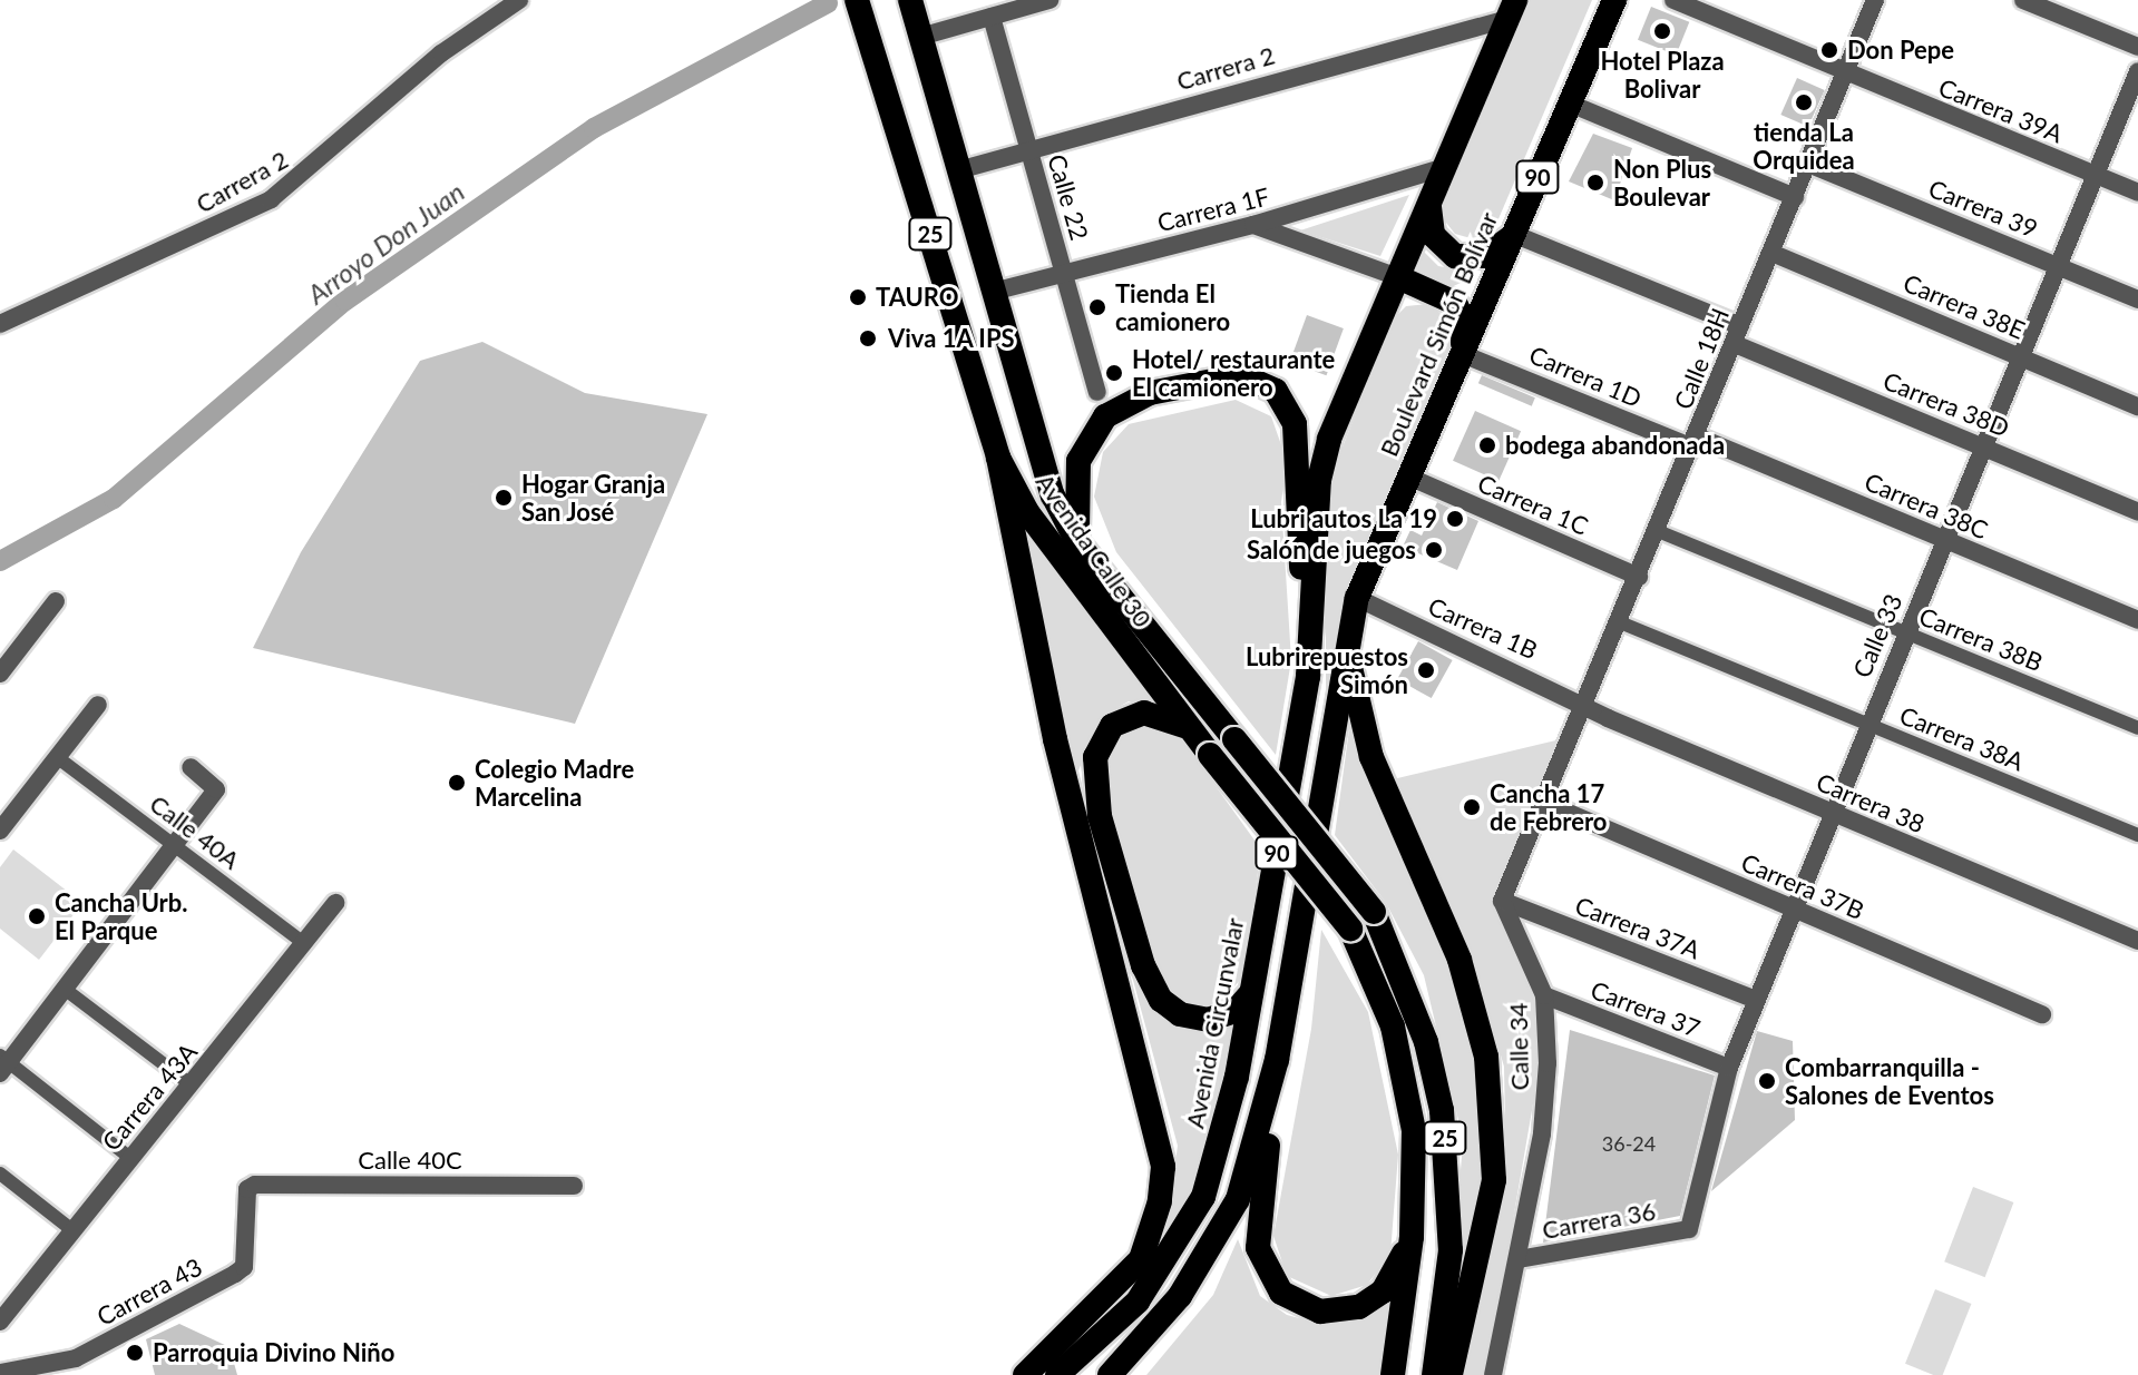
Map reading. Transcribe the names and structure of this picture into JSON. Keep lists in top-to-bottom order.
{
  "streets": {
    "highway": [
      "90",
      "25",
      "Boulevard Simón Bolívar",
      "Avenida Calle 30",
      "Avenida Circunvalar"
    ],
    "street": [
      "Carrera 2",
      "Carrera 39A",
      "Calle 22",
      "Carrera 39",
      "Carrera 1F",
      "Carrera 38E",
      "Calle 18H",
      "Carrera 1D",
      "Carrera 38D",
      "Carrera 1C",
      "Carrera 38C",
      "Carrera 1B",
      "Calle 33",
      "Carrera 38B",
      "Carrera 38A",
      "Carrera 38",
      "Calle 40A",
      "Carrera 37B",
      "Carrera 37A",
      "Carrera 37",
      "Calle 34",
      "Carrera 43A",
      "Calle 40C",
      "Carrera 36",
      "Carrera 43"
    ]
  },
  "crossings": [
    ["Carrera 2", "90"],
    ["Carrera 2", "Calle 22"],
    ["Carrera 2", "Avenida Calle 30"],
    ["Carrera 39A", "Calle 18H"],
    ["Carrera 39A", "Calle 33"],
    ["90", "Carrera 1F"],
    ["90", "Boulevard Simón Bolívar"],
    ["90", "Avenida Circunvalar"],
    ["Calle 22", "Carrera 1F"],
    ["Carrera 39", "Calle 18H"],
    ["Carrera 39", "Calle 33"],
    ["Carrera 1F", "Avenida Calle 30"],
    ["25", "Avenida Calle 30"],
    ["Carrera 38E", "Calle 18H"],
    ["Carrera 38E", "Calle 33"],
    ["Boulevard Simón Bolívar", "Carrera 1D"],
    ["Boulevard Simón Bolívar", "Carrera 1C"],
    ["Boulevard Simón Bolívar", "Carrera 1B"],
    ["Calle 18H", "Carrera 1D"],
    ["Calle 18H", "Carrera 38D"],
    ["Calle 18H", "Carrera 1C"],
    ["Calle 18H", "Carrera 38C"],
    ["Calle 18H", "Carrera 1B"],
    ["Calle 18H", "Carrera 38B"],
    ["Calle 18H", "Carrera 38A"],
    ["Calle 18H", "Carrera 38"],
    ["Calle 18H", "Carrera 37B"],
    ["Carrera 1D", "Carrera 38C"],
    ["Carrera 38D", "Calle 33"],
    ["Carrera 38C", "Calle 33"],
    ["Carrera 1B", "Carrera 38"],
    ["Calle 33", "Carrera 38B"],
    ["Calle 33", "Carrera 38A"],
    ["Calle 33", "Carrera 38"],
    ["Calle 33", "Carrera 37B"],
    ["Calle 33", "Carrera 37A"],
    ["Calle 33", "Carrera 37"],
    ["Calle 33", "Carrera 36"],
    ["Calle 40A", "Carrera 43A"],
    ["Carrera 37A", "Calle 34"],
    ["Carrera 37", "Calle 34"],
    ["Calle 34", "Carrera 36"],
    ["Calle 40C", "Carrera 43"]
  ],
  "water": ["Arroyo Don Juan"],
  "places": [
    "Hotel Plaza Bolivar",
    "Don Pepe",
    "tienda La Orquidea",
    "Non Plus Boulevar",
    "TAURO",
    "Tienda El camionero",
    "Viva 1A IPS",
    "Hotel/ restaurante El camionero",
    "bodega abandonada",
    "Hogar Granja San José",
    "Lubri autos La 19",
    "Salón de juegos",
    "Lubrirepuestos Simón",
    "Colegio Madre Marcelina",
    "Cancha 17 de Febrero",
    "Cancha Urb. El Parque",
    "Combarranquilla - Salones de Eventos",
    "Parroquia Divino Niño"
  ],
  "house_numbers": ["36-24"]
}
